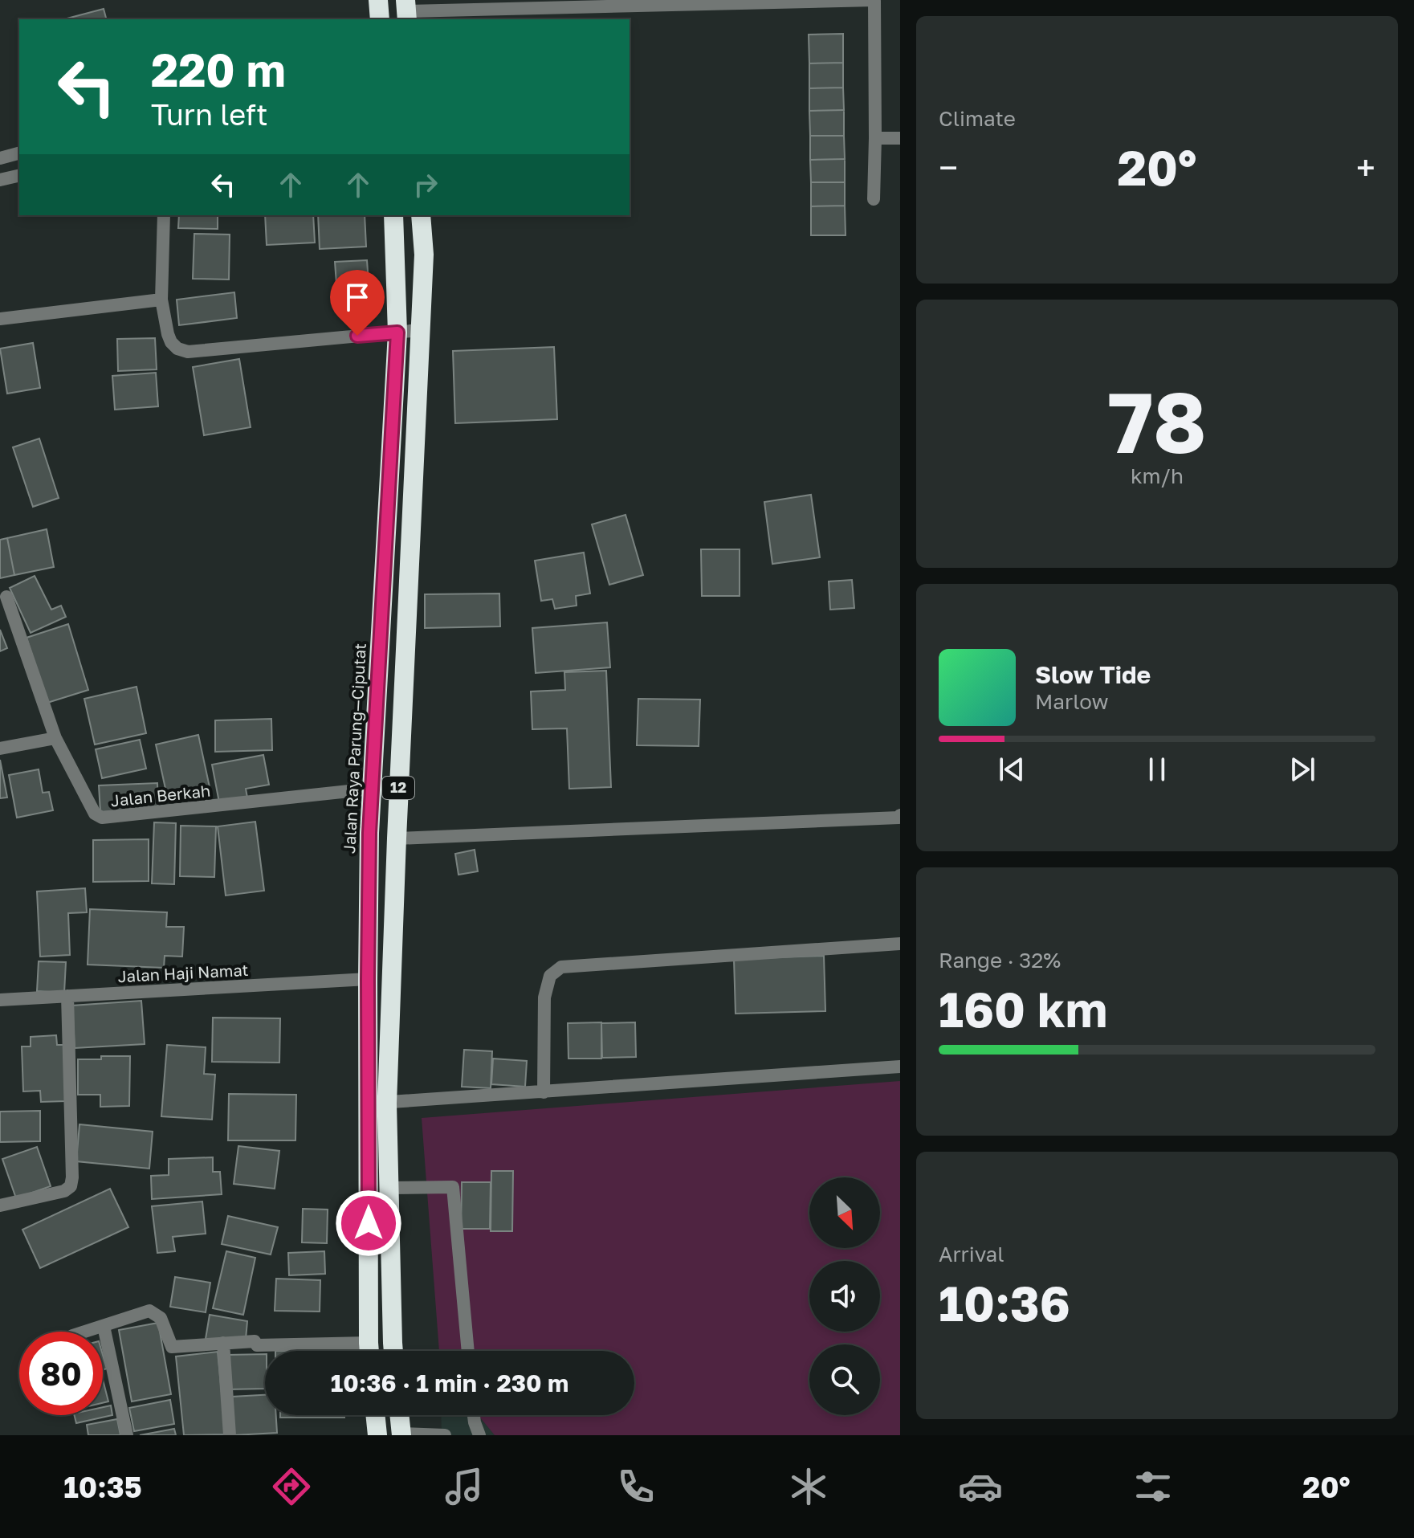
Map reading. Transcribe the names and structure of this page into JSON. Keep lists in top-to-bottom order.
{
  "streets": {
    "highway": ["Jalan Raya Parung—Ciputat", "12"],
    "street": ["Jalan Berkah", "Jalan Haji Namat"]
  },
  "crossings": [
    ["Jalan Raya Parung—Ciputat", "Jalan Berkah"],
    ["Jalan Raya Parung—Ciputat", "Jalan Haji Namat"]
  ],
  "north": "bottom right",
  "page": {
    "tile": [
      "Climate",
      ["78", "km/h"],
      ["Range · 32%", "160 km"],
      ["Arrival", "10:36"]
    ],
    "turn": ["220 m", "Turn left"],
    "heat": ["−", "20°", "+"],
    "song": ["Slow Tide", "Marlow"],
    "limit": "80",
    "trip": "10:36 · 1 min · 230 m",
    "tabs": ["10:35", "20°"]
  }
}
